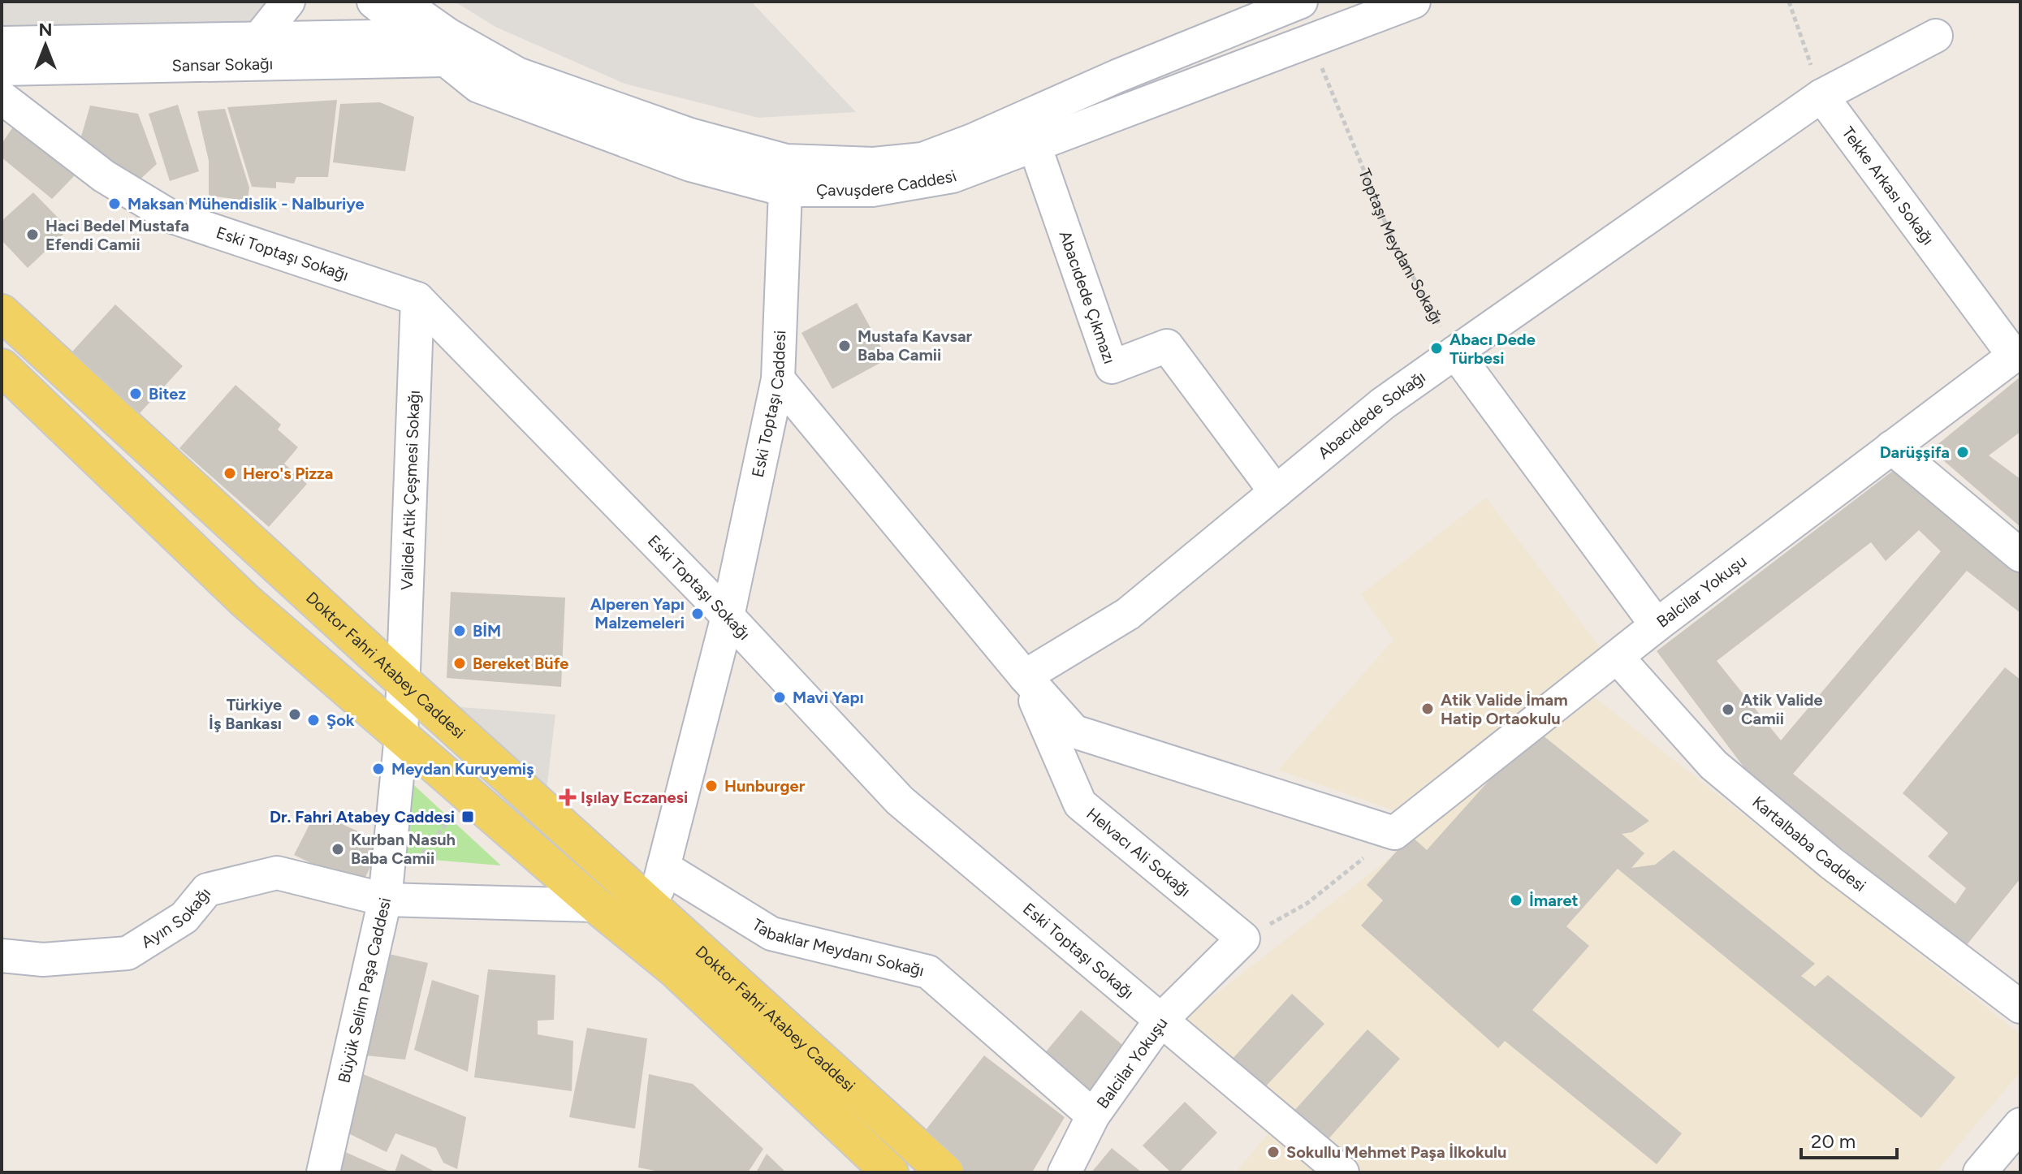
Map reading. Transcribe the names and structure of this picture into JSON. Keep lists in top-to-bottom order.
{
  "streets": {
    "main road": ["Doktor Fahri Atabey Caddesi"],
    "street": [
      "Sansar Sokağı",
      "Çavuşdere Caddesi",
      "Tekke Arkası Sokağı",
      "Eski Toptaşı Sokağı",
      "Abacıdede Çıkmazı",
      "Eski Toptaşı Caddesi",
      "Abacıdede Sokağı",
      "Validei Atik Çeşmesi Sokağı",
      "Balcilar Yokuşu",
      "Kartalbaba Caddesi",
      "Helvacı Ali Sokağı",
      "Ayın Sokağı",
      "Tabaklar Meydanı Sokağı",
      "Büyük Selim Paşa Caddesi"
    ],
    "path": ["Toptaşı Meydanı Sokağı"]
  },
  "crossings": [
    ["Sansar Sokağı", "Çavuşdere Caddesi"],
    ["Çavuşdere Caddesi", "Toptaşı Meydanı Sokağı"],
    ["Çavuşdere Caddesi", "Abacıdede Çıkmazı"],
    ["Çavuşdere Caddesi", "Eski Toptaşı Caddesi"],
    ["Tekke Arkası Sokağı", "Abacıdede Sokağı"],
    ["Tekke Arkası Sokağı", "Balcilar Yokuşu"],
    ["Toptaşı Meydanı Sokağı", "Abacıdede Sokağı"],
    ["Eski Toptaşı Sokağı", "Eski Toptaşı Caddesi"],
    ["Eski Toptaşı Sokağı", "Validei Atik Çeşmesi Sokağı"],
    ["Eski Toptaşı Sokağı", "Balcilar Yokuşu"],
    ["Abacıdede Çıkmazı", "Abacıdede Sokağı"],
    ["Abacıdede Sokağı", "Helvacı Ali Sokağı"],
    ["Validei Atik Çeşmesi Sokağı", "Doktor Fahri Atabey Caddesi"],
    ["Balcilar Yokuşu", "Kartalbaba Caddesi"],
    ["Balcilar Yokuşu", "Helvacı Ali Sokağı"],
    ["Balcilar Yokuşu", "Tabaklar Meydanı Sokağı"],
    ["Doktor Fahri Atabey Caddesi", "Büyük Selim Paşa Caddesi"],
    ["Ayın Sokağı", "Büyük Selim Paşa Caddesi"]
  ],
  "places": {
    "other": [
      "Maksan Mühendislik - Nalburiye",
      "Haci Bedel Mustafa Efendi Camii",
      "Mustafa Kavsar Baba Camii",
      "Abacı Dede Türbesi",
      "Bitez",
      "Darüşşifa",
      "Hero's Pizza",
      "Alperen Yapı Malzemeleri",
      "BİM",
      "Bereket Büfe",
      "Mavi Yapı",
      "Atik Valide İmam Hatip Ortaokulu",
      "Atik Valide Camii",
      "Türkiye İş Bankası",
      "Şok",
      "Meydan Kuruyemiş",
      "Hunburger",
      "Kurban Nasuh Baba Camii",
      "İmaret",
      "Sokullu Mehmet Paşa İlkokulu"
    ],
    "health": ["Işılay Eczanesi"],
    "transit": ["Dr. Fahri Atabey Caddesi"]
  },
  "scale_bar": "20 m",
  "north": "top"
}
